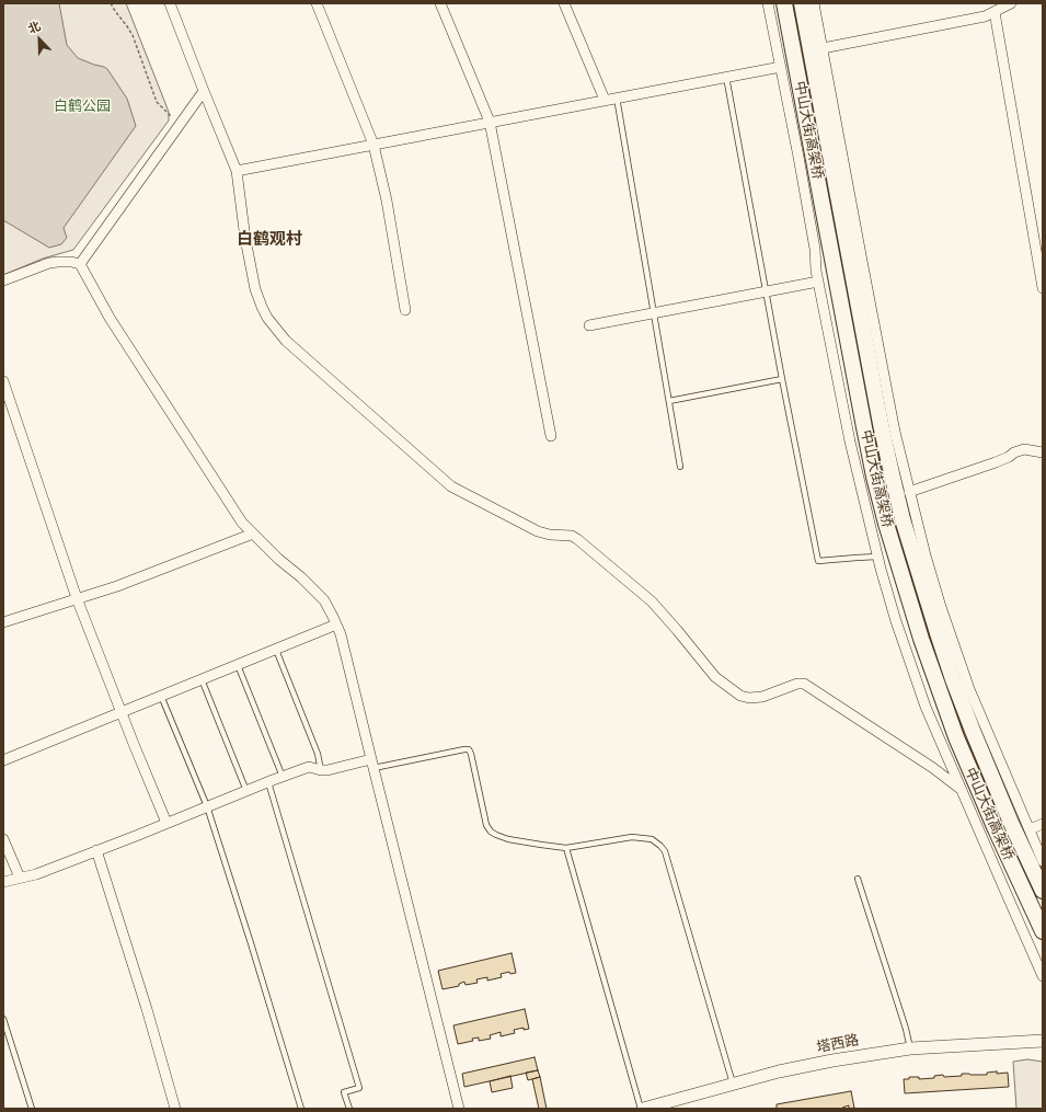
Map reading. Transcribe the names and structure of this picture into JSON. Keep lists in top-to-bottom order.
{
  "streets": {
    "main road": ["中山大街高架桥"],
    "street": ["塔西路"]
  },
  "districts": ["白鹤观村"],
  "parks": ["白鹤公园"],
  "north": "top left"
}
